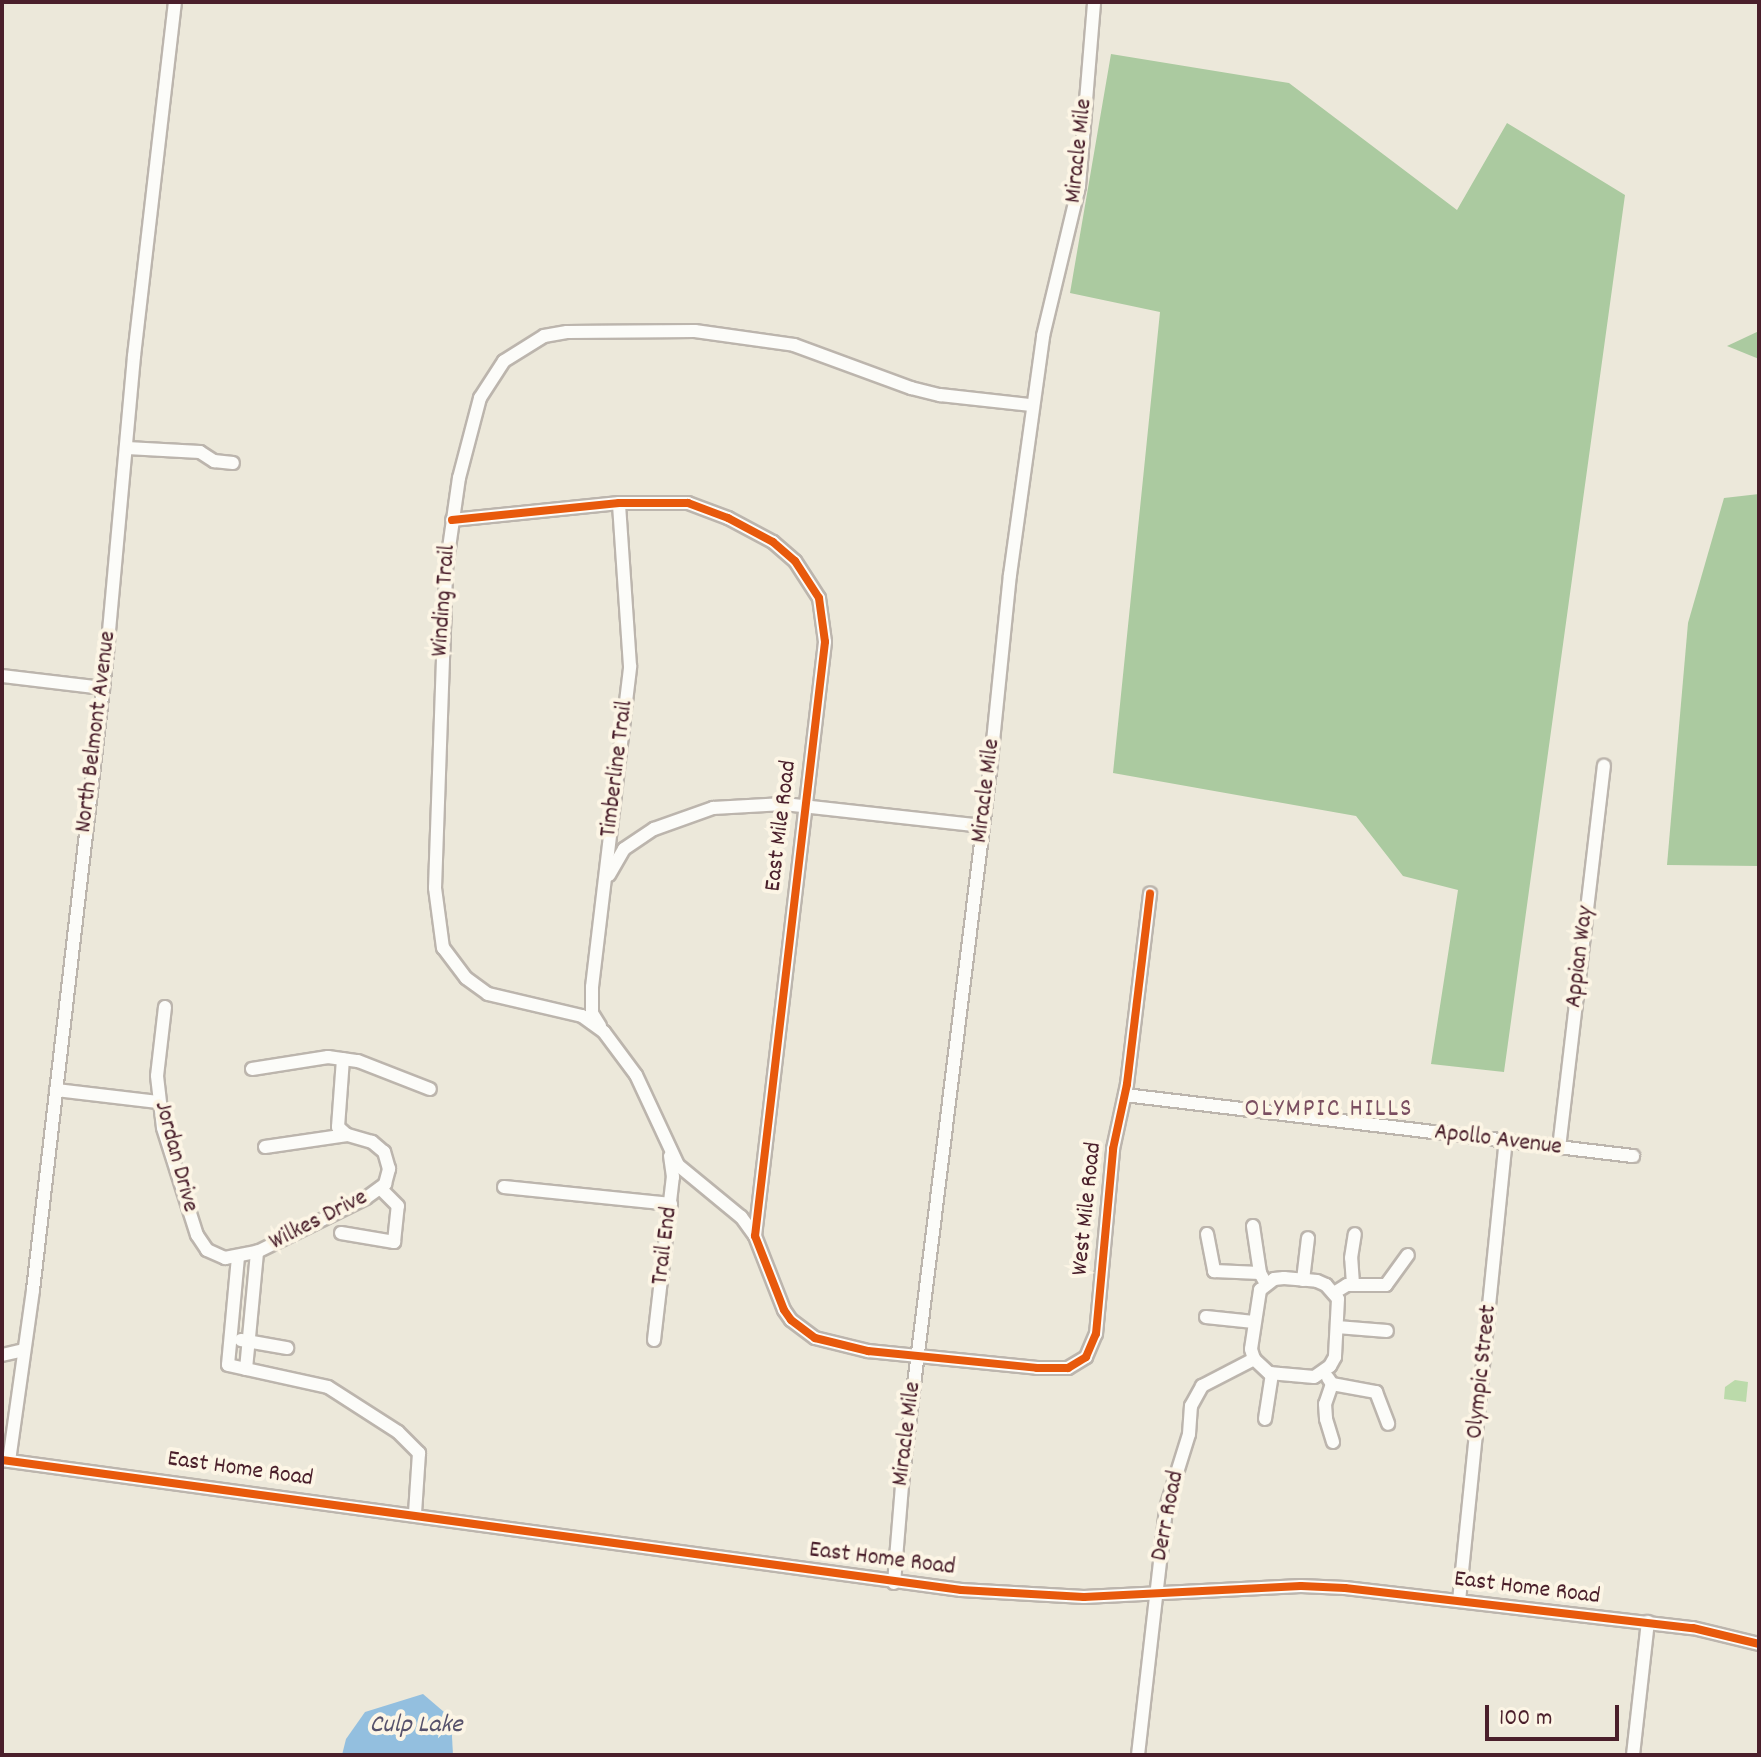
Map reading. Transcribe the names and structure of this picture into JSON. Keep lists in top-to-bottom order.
{
  "streets": {
    "street": [
      "Miracle Mile",
      "Winding Trail",
      "North Belmont Avenue",
      "Timberline Trail",
      "East Mile Road",
      "Appian Way",
      "Apollo Avenue",
      "Jordan Drive",
      "West Mile Road",
      "Wilkes Drive",
      "Trail End",
      "Olympic Street",
      "East Home Road",
      "Derr Road"
    ]
  },
  "crossings": [
    ["Miracle Mile", "Winding Trail"],
    ["Miracle Mile", "East Mile Road"],
    ["Miracle Mile", "West Mile Road"],
    ["Miracle Mile", "East Home Road"],
    ["Winding Trail", "Timberline Trail"],
    ["Winding Trail", "East Mile Road"],
    ["Winding Trail", "Trail End"],
    ["North Belmont Avenue", "East Home Road"],
    ["Timberline Trail", "East Mile Road"],
    ["East Mile Road", "West Mile Road"],
    ["Appian Way", "Apollo Avenue"],
    ["Apollo Avenue", "West Mile Road"],
    ["Apollo Avenue", "Olympic Street"],
    ["Olympic Street", "East Home Road"],
    ["East Home Road", "Derr Road"]
  ],
  "districts": ["OLYMPIC HILLS"],
  "water": ["Culp Lake"],
  "scale_bar": "100 m"
}
